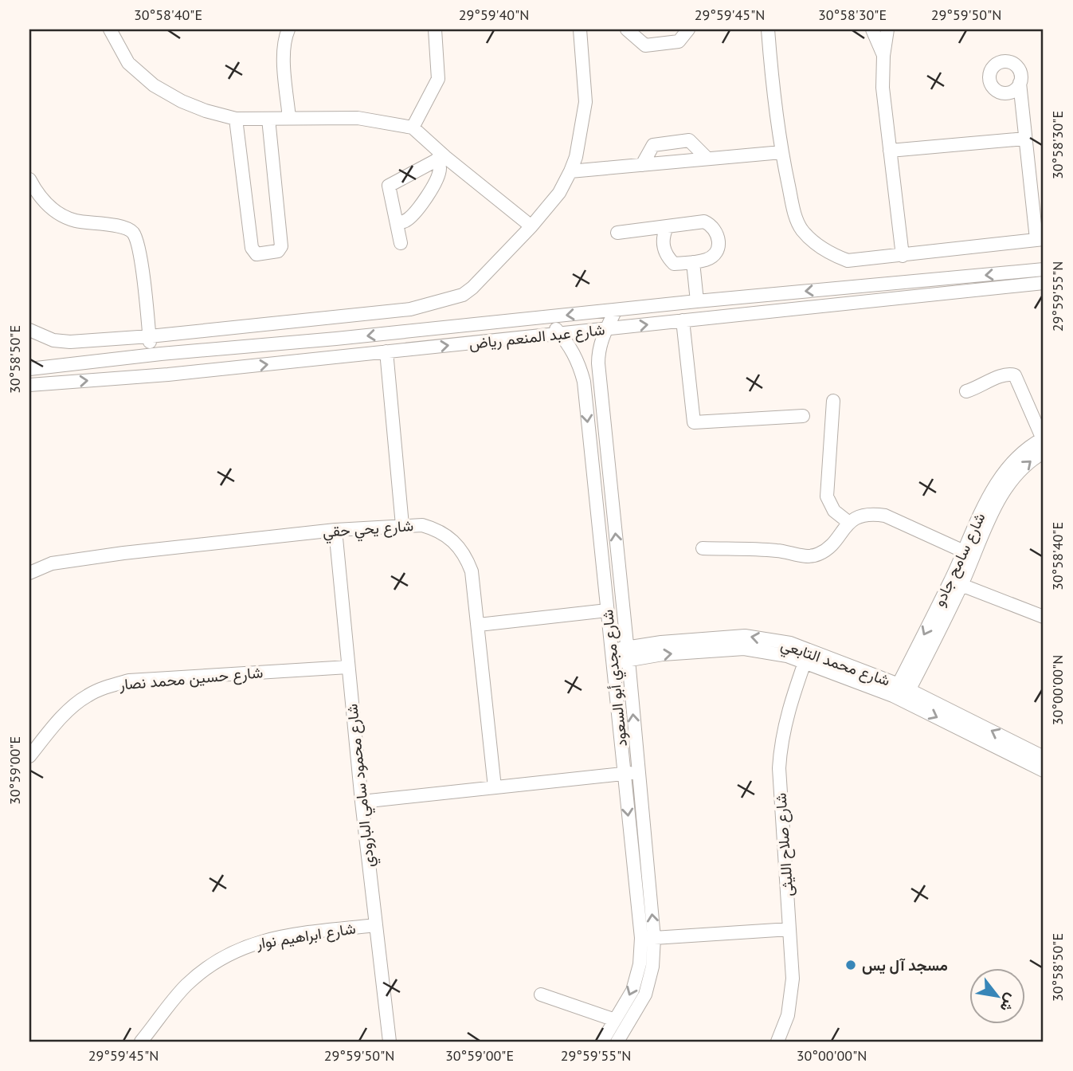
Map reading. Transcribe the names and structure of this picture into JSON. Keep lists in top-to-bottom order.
{
  "streets": {
    "street": [
      "شارع عبد المنعم رياض",
      "شارع يحي حقي",
      "شارع سامح جادو",
      "شارع محمد التابعي",
      "شارع حسين محمد نصار",
      "شارع مجدي أبو السعود",
      "شارع محمود سامي البارودي",
      "شارع صلاح الليثى",
      "شارع ابراهيم نوار"
    ]
  },
  "crossings": [
    ["شارع عبد المنعم رياض", "شارع مجدي أبو السعود"],
    ["شارع يحي حقي", "شارع محمود سامي البارودي"],
    ["شارع سامح جادو", "شارع محمد التابعي"],
    ["شارع محمد التابعي", "شارع مجدي أبو السعود"],
    ["شارع محمد التابعي", "شارع صلاح الليثى"],
    ["شارع حسين محمد نصار", "شارع محمود سامي البارودي"],
    ["شارع محمود سامي البارودي", "شارع ابراهيم نوار"]
  ],
  "places": ["مسجد آل يس"],
  "north": "bottom right",
  "coordinates": [
    "30°58'40\"E",
    "29°59'40\"N",
    "29°59'45\"N",
    "30°58'30\"E",
    "29°59'50\"N",
    "29°59'55\"N",
    "30°58'50\"E",
    "30°00'00\"N",
    "30°59'00\"E"
  ]
}
